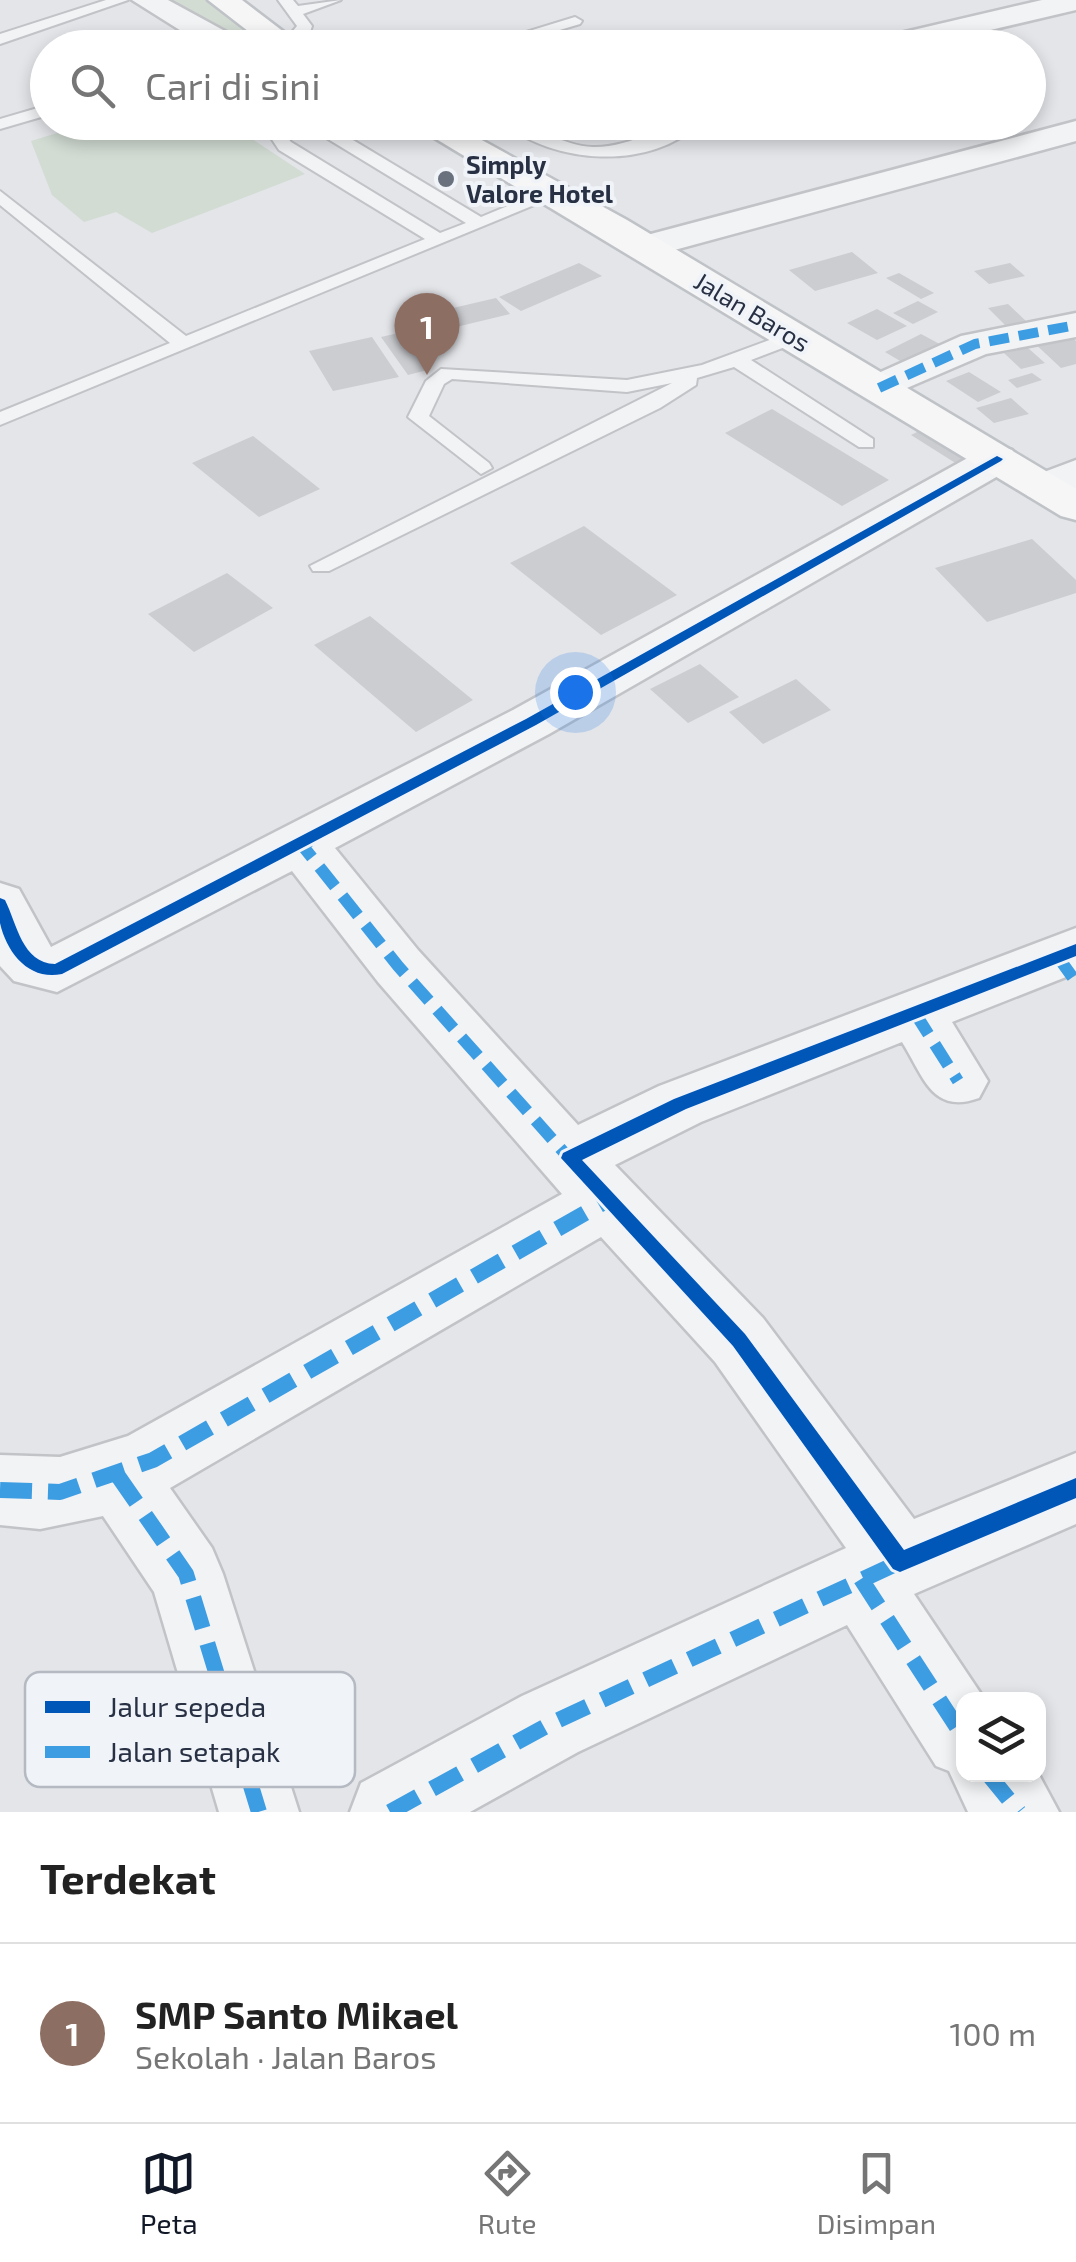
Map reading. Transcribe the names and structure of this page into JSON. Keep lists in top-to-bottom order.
{
  "streets": {
    "main road": ["Jalan Baros"]
  },
  "places": ["Simply Valore Hotel"],
  "legend": ["Jalur sepeda", "Jalan setapak"],
  "page": {
    "search": "Cari di sini",
    "pins": "1",
    "heading": "Terdekat",
    "list": [
      {
        "mark": "1",
        "name": "SMP Santo Mikael",
        "note": "Sekolah · Jalan Baros",
        "value": "100 m"
      }
    ],
    "nav": ["Peta", "Rute", "Disimpan"]
  }
}
